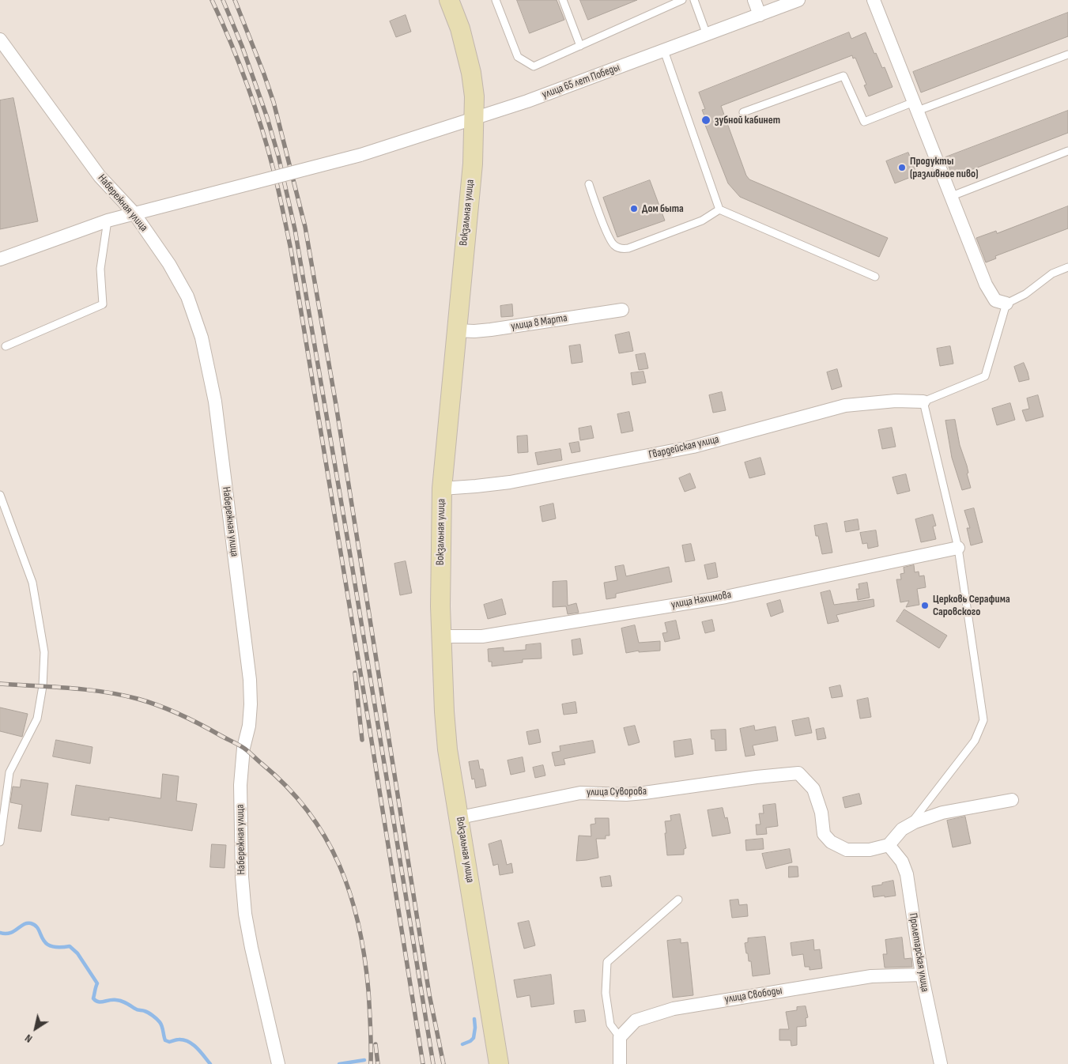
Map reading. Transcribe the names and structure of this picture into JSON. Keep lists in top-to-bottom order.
{
  "streets": {
    "main road": ["Вокзальная улица"],
    "street": [
      "улица 65 лет Победы",
      "Набережная улица",
      "улица 8 Марта",
      "Гвардейская улица",
      "улица Нахимова",
      "улица Суворова",
      "Пролетарская улица",
      "улица Свободы"
    ]
  },
  "crossings": [
    ["улица 65 лет Победы", "Набережная улица"],
    ["улица 65 лет Победы", "Вокзальная улица"],
    ["Вокзальная улица", "улица 8 Марта"],
    ["Вокзальная улица", "Гвардейская улица"],
    ["Вокзальная улица", "улица Нахимова"],
    ["Вокзальная улица", "улица Суворова"],
    ["улица Суворова", "Пролетарская улица"],
    ["Пролетарская улица", "улица Свободы"]
  ],
  "places": [
    "зубной кабинет",
    "Продукты (разливное пиво)",
    "Дом быта",
    "Церковь Серафима Саровского"
  ],
  "north": "bottom left"
}
